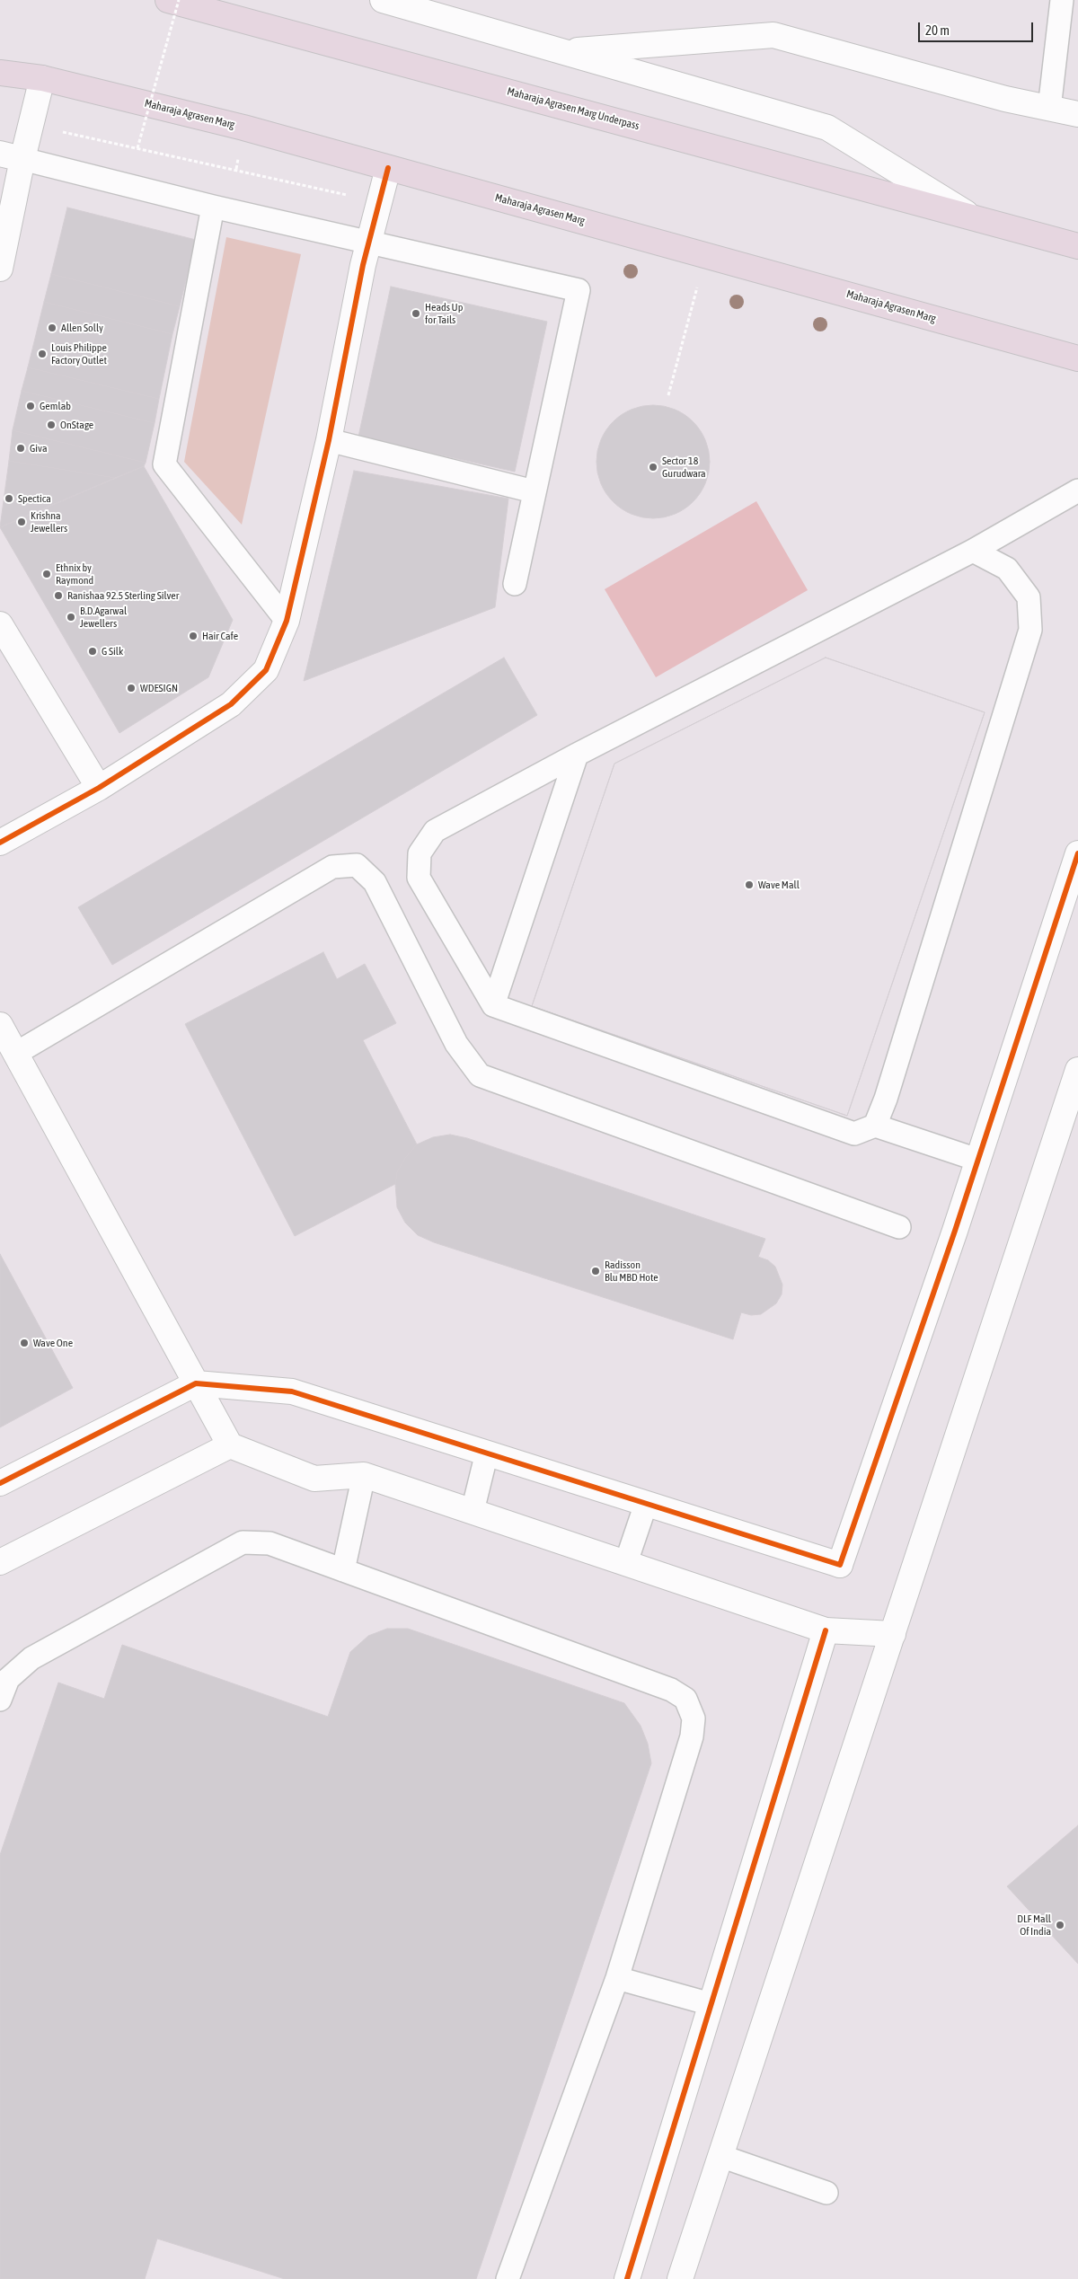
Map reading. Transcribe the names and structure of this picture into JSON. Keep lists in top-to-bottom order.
{
  "streets": {
    "main road": ["Maharaja Agrasen Marg Underpass", "Maharaja Agrasen Marg"]
  },
  "places": [
    "Heads Up for Tails",
    "Allen Solly",
    "Louis Philippe Factory Outlet",
    "Gemlab",
    "OnStage",
    "Giva",
    "Sector 18 Gurudwara",
    "Spectica",
    "Krishna Jewellers",
    "Ethnix by Raymond",
    "Ranishaa 92.5 Sterling Silver",
    "B.D.Agarwal Jewellers",
    "Hair Cafe",
    "G Silk",
    "WDESIGN",
    "Wave Mall",
    "Radisson Blu MBD Hote",
    "Wave One",
    "DLF Mall Of India"
  ],
  "scale_bar": "20 m"
}
